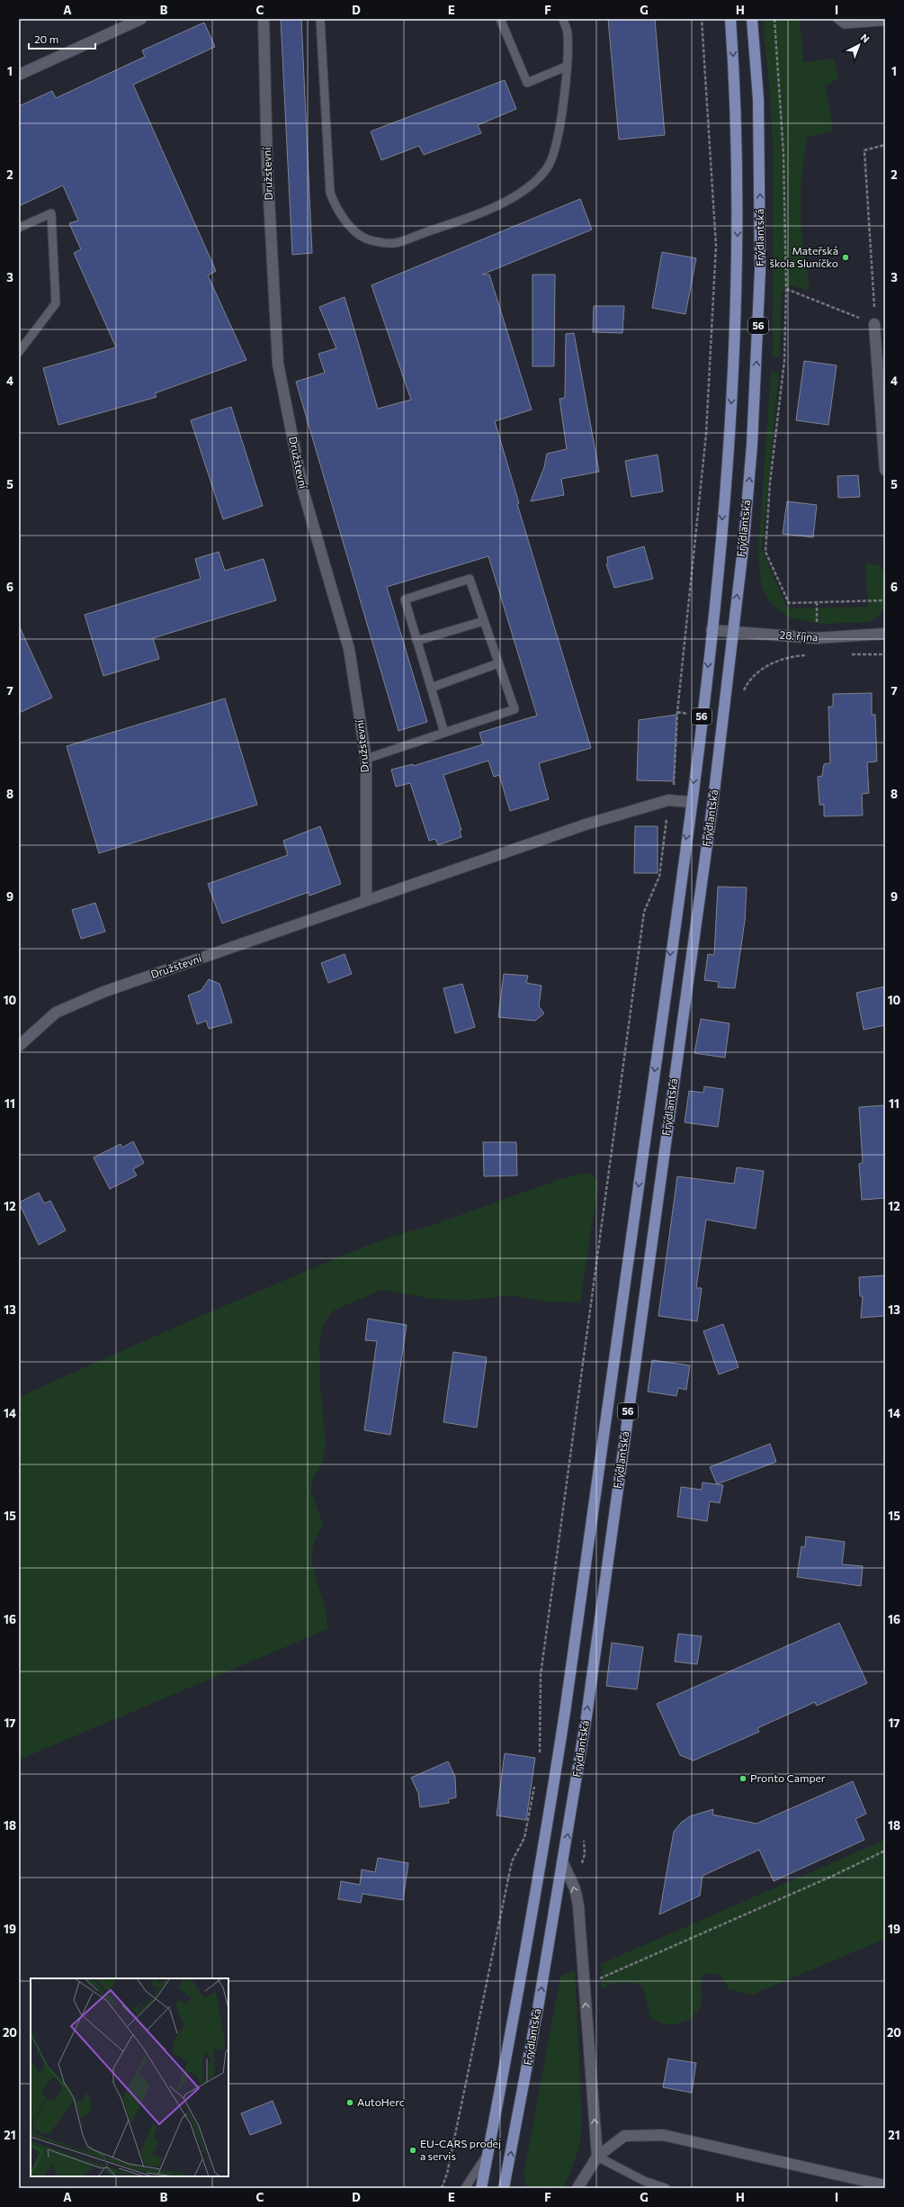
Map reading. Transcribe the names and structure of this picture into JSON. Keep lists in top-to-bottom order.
{
  "streets": {
    "main road": ["Frýdlantská", "56"],
    "street": ["Družstevní", "28. října"]
  },
  "crossings": [
    ["Družstevní", "Frýdlantská"],
    ["Frýdlantská", "28. října"]
  ],
  "places": [
    "Mateřská škola Sluníčko",
    "Pronto Camper",
    "AutoHerc",
    "EU-CARS prodej a servis"
  ],
  "scale_bar": "20 m",
  "north": "top right",
  "grid": {
    "columns": [
      "A",
      "B",
      "C",
      "D",
      "E",
      "F",
      "G",
      "H",
      "I"
    ],
    "rows": [
      "1",
      "2",
      "3",
      "4",
      "5",
      "6",
      "7",
      "8",
      "9",
      "10",
      "11",
      "12",
      "13",
      "14",
      "15",
      "16",
      "17",
      "18",
      "19",
      "20",
      "21"
    ]
  }
}
